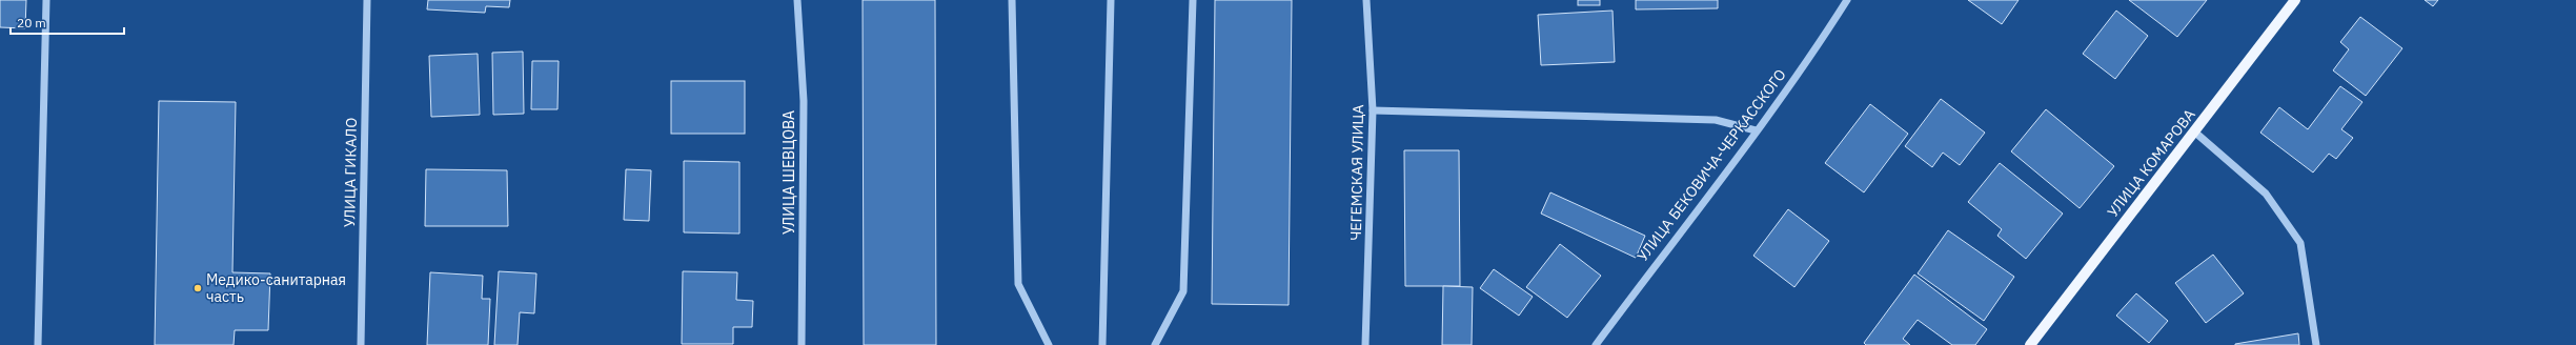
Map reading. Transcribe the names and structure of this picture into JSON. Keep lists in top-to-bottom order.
{
  "streets": {
    "main road": ["УЛИЦА КОМАРОВА"],
    "street": [
      "УЛИЦА БЕКОВИЧА-ЧЕРКАССКОГО",
      "УЛИЦА ГИКАЛО",
      "УЛИЦА ШЕВЦОВА",
      "ЧЕГЕМСКАЯ УЛИЦА"
    ]
  },
  "places": ["Медико-санитарная часть"],
  "scale_bar": "20 m"
}
